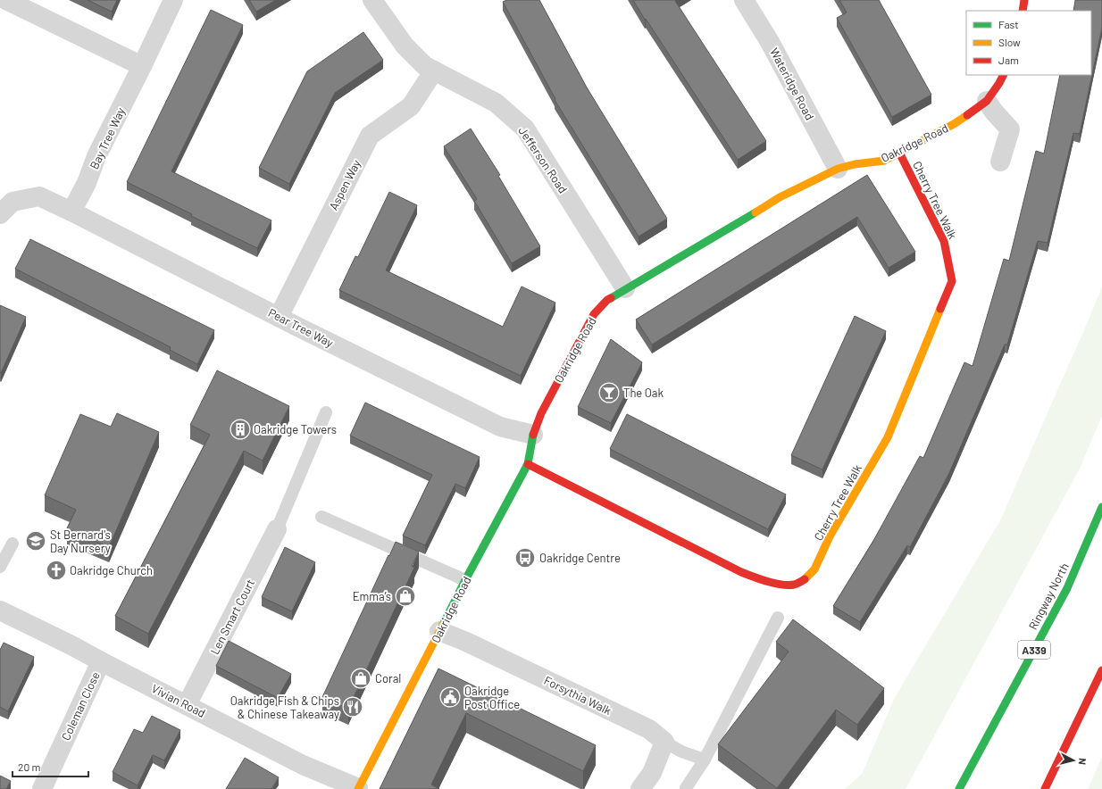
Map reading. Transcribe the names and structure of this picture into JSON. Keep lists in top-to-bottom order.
{
  "streets": {
    "main road": [
      "Oakridge Road",
      "Cherry Tree Walk",
      "Ringway North",
      "A339"
    ],
    "street": [
      "Wateridge Road",
      "Bay Tree Way",
      "Jefferson Road",
      "Aspen Way",
      "Pear Tree Way",
      "Len Smart Court",
      "Forsythia Walk",
      "Vivian Road",
      "Coleman Close"
    ]
  },
  "crossings": [
    ["Wateridge Road", "Oakridge Road"],
    ["Bay Tree Way", "Pear Tree Way"],
    ["Oakridge Road", "Jefferson Road"],
    ["Oakridge Road", "Cherry Tree Walk"],
    ["Oakridge Road", "Pear Tree Way"],
    ["Oakridge Road", "Forsythia Walk"],
    ["Oakridge Road", "Vivian Road"],
    ["Jefferson Road", "Aspen Way"],
    ["Aspen Way", "Pear Tree Way"],
    ["Len Smart Court", "Vivian Road"],
    ["Vivian Road", "Coleman Close"]
  ],
  "places": {
    "bar": ["The Oak"],
    "building": ["Oakridge Towers"],
    "school or university": ["St Bernard's Day Nursery"],
    "bus stop": ["Oakridge Centre"],
    "church": ["Oakridge Church"],
    "shop": ["Emma’s", "Coral"],
    "public building": ["Oakridge Post Office"],
    "restaurant": ["Oakridge Fish & Chips & Chinese Takeaway"]
  },
  "legend": ["Fast", "Slow", "Jam"],
  "scale_bar": "20 m",
  "north": "right"
}
